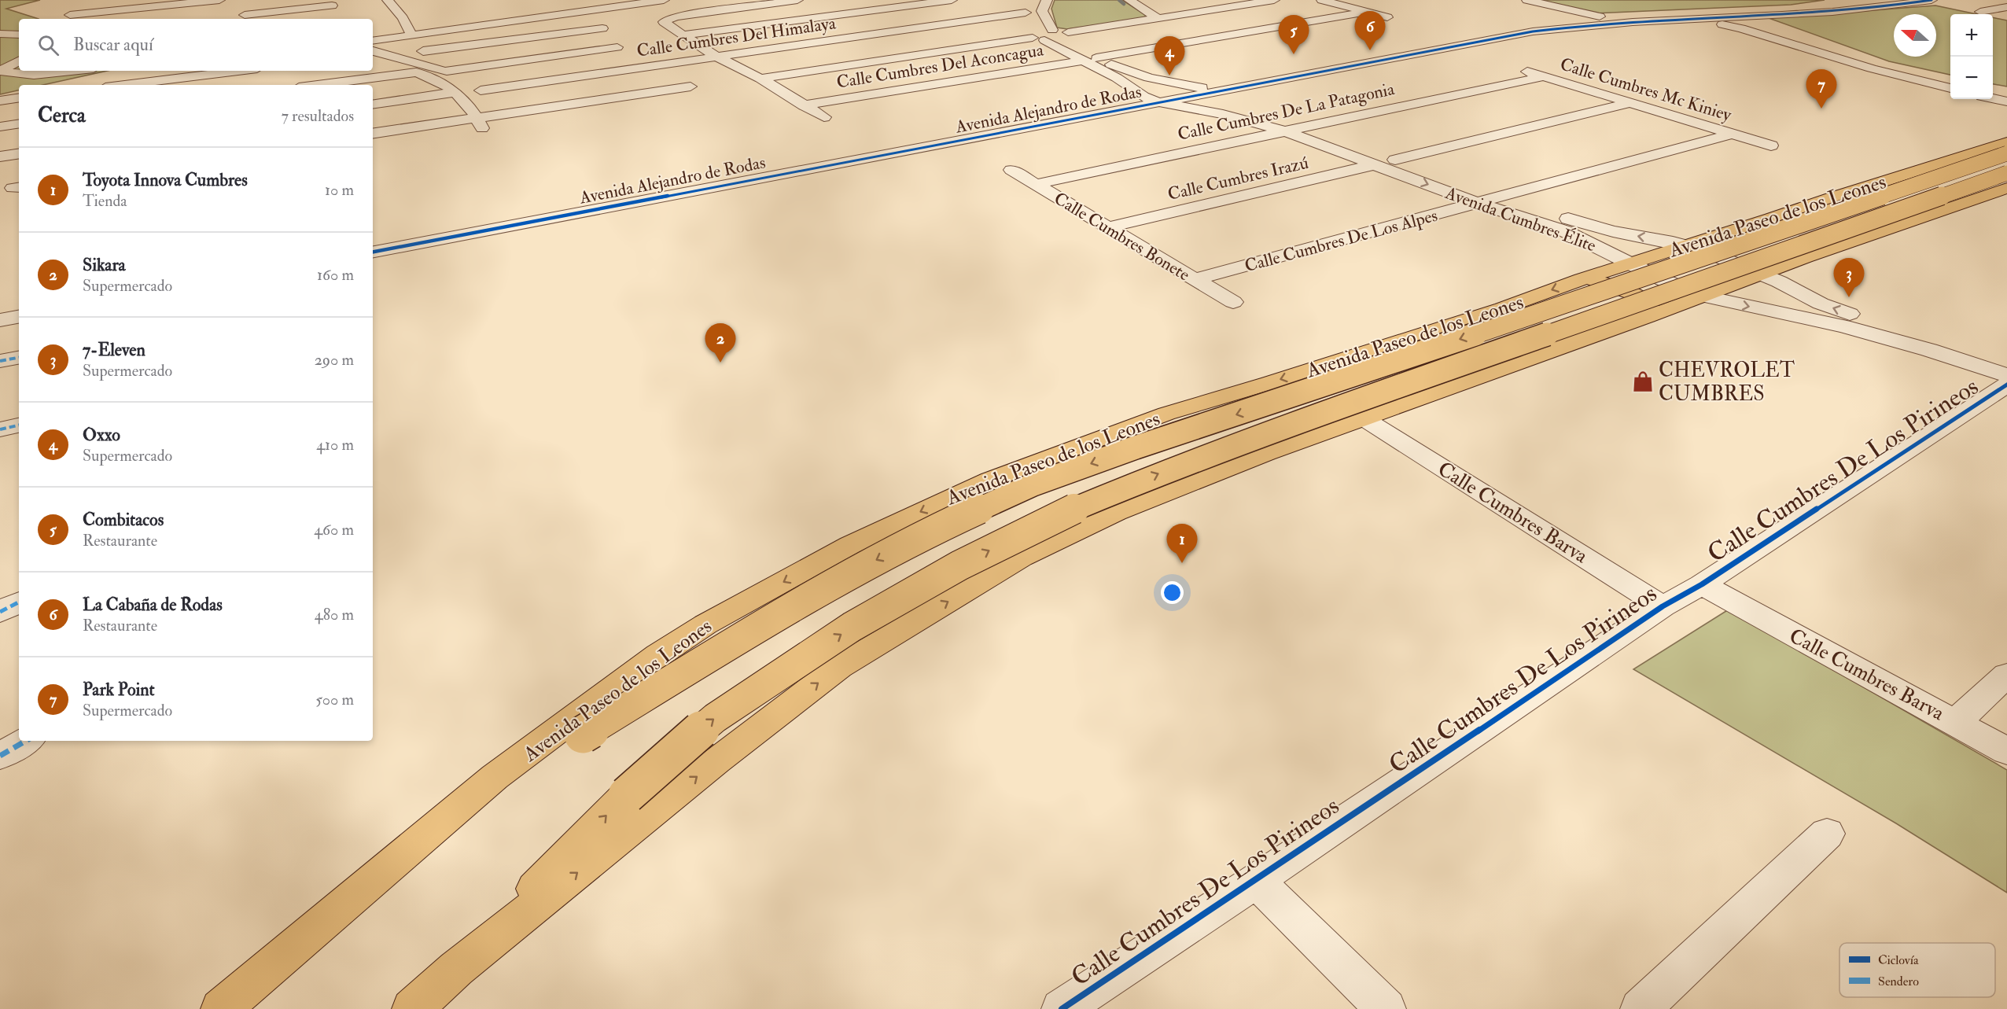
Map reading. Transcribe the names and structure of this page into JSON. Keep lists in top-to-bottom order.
{
  "streets": {
    "main road": ["Avenida Paseo de los Leones"],
    "street": [
      "Calle Cumbres Del Himalaya",
      "Calle Cumbres Del Aconcagua",
      "Calle Cumbres Mc Kiniey",
      "Avenida Alejandro de Rodas",
      "Calle Cumbres De La Patagonia",
      "Calle Cumbres Irazú",
      "Avenida Cumbres Élite",
      "Calle Cumbres Bonete",
      "Calle Cumbres De Los Alpes",
      "Calle Cumbres De Los Pirineos",
      "Calle Cumbres Barva"
    ]
  },
  "crossings": [
    ["Calle Cumbres Del Himalaya", "Avenida Cumbres Élite"],
    ["Calle Cumbres Del Aconcagua", "Avenida Cumbres Élite"],
    ["Calle Cumbres Mc Kiniey", "Calle Cumbres De La Patagonia"],
    ["Calle Cumbres Mc Kiniey", "Calle Cumbres De Los Alpes"],
    ["Avenida Alejandro de Rodas", "Avenida Cumbres Élite"],
    ["Calle Cumbres De La Patagonia", "Avenida Cumbres Élite"],
    ["Calle Cumbres De La Patagonia", "Calle Cumbres Bonete"],
    ["Calle Cumbres Irazú", "Avenida Cumbres Élite"],
    ["Calle Cumbres Irazú", "Calle Cumbres Bonete"],
    ["Avenida Paseo de los Leones", "Avenida Cumbres Élite"],
    ["Avenida Cumbres Élite", "Calle Cumbres De Los Alpes"],
    ["Calle Cumbres Bonete", "Calle Cumbres De Los Alpes"],
    ["Calle Cumbres De Los Pirineos", "Calle Cumbres Barva"]
  ],
  "places": {
    "shop": ["CHEVROLET CUMBRES"]
  },
  "legend": ["Ciclovía", "Sendero"],
  "north": "left",
  "page": {
    "pins": [
      "6",
      "5",
      "4",
      "7",
      "3",
      "2",
      "1"
    ],
    "map_buttons": ["+", "−"],
    "search": "Buscar aquí",
    "heading": ["Cerca", "7 resultados"],
    "list": [
      {
        "mark": "1",
        "name": "Toyota Innova Cumbres",
        "note": "Tienda",
        "value": "10 m"
      },
      {
        "mark": "2",
        "name": "Sikara",
        "note": "Supermercado",
        "value": "160 m"
      },
      {
        "mark": "3",
        "name": "7-Eleven",
        "note": "Supermercado",
        "value": "290 m"
      },
      {
        "mark": "4",
        "name": "Oxxo",
        "note": "Supermercado",
        "value": "410 m"
      },
      {
        "mark": "5",
        "name": "Combitacos",
        "note": "Restaurante",
        "value": "460 m"
      },
      {
        "mark": "6",
        "name": "La Cabaña de Rodas",
        "note": "Restaurante",
        "value": "480 m"
      },
      {
        "mark": "7",
        "name": "Park Point",
        "note": "Supermercado",
        "value": "500 m"
      }
    ]
  }
}
